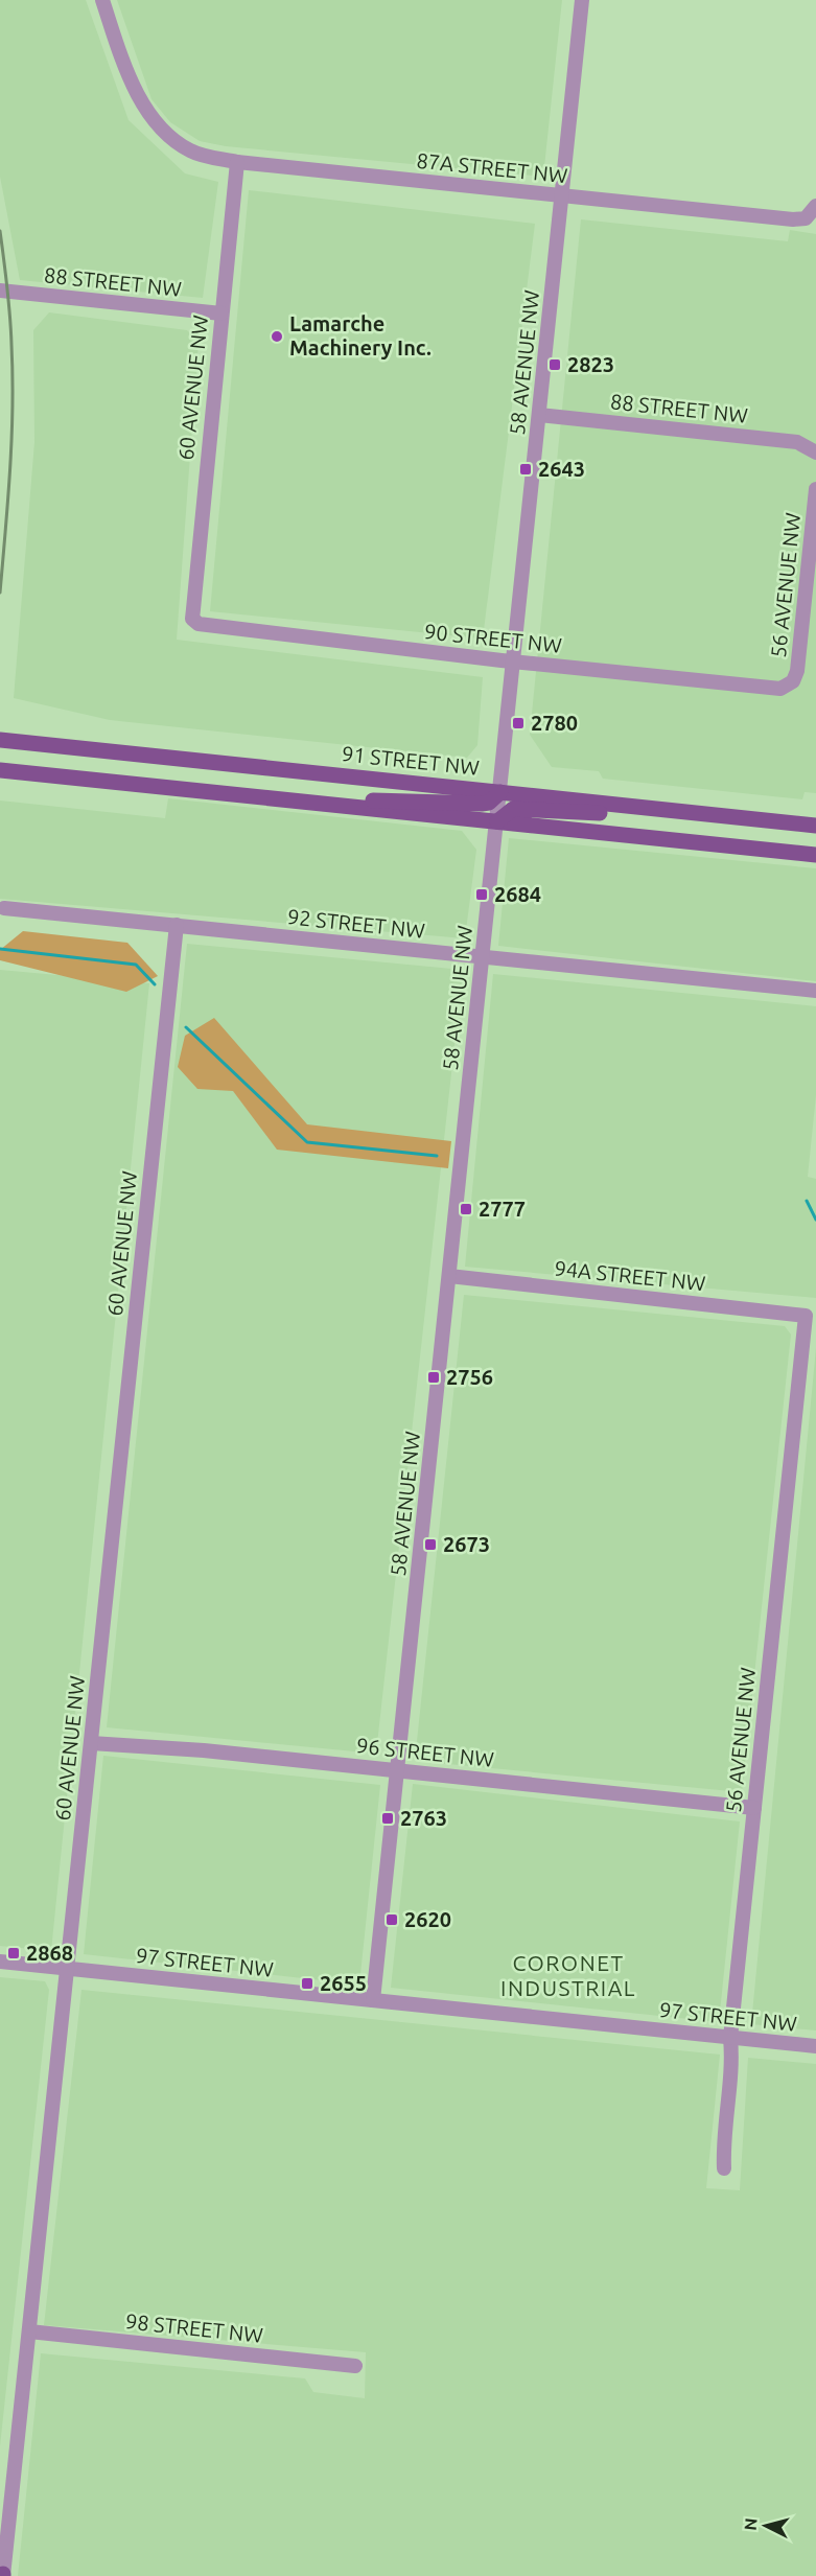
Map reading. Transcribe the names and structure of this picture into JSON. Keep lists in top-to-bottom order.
{
  "streets": {
    "main road": ["91 STREET NW"],
    "street": [
      "87A STREET NW",
      "88 STREET NW",
      "58 AVENUE NW",
      "60 AVENUE NW",
      "56 AVENUE NW",
      "90 STREET NW",
      "92 STREET NW",
      "94A STREET NW",
      "96 STREET NW",
      "97 STREET NW",
      "98 STREET NW"
    ]
  },
  "crossings": [
    ["87A STREET NW", "58 AVENUE NW"],
    ["87A STREET NW", "60 AVENUE NW"],
    ["88 STREET NW", "58 AVENUE NW"],
    ["88 STREET NW", "60 AVENUE NW"],
    ["58 AVENUE NW", "90 STREET NW"],
    ["58 AVENUE NW", "91 STREET NW"],
    ["58 AVENUE NW", "92 STREET NW"],
    ["58 AVENUE NW", "94A STREET NW"],
    ["58 AVENUE NW", "96 STREET NW"],
    ["58 AVENUE NW", "97 STREET NW"],
    ["60 AVENUE NW", "90 STREET NW"],
    ["60 AVENUE NW", "92 STREET NW"],
    ["60 AVENUE NW", "96 STREET NW"],
    ["60 AVENUE NW", "97 STREET NW"],
    ["60 AVENUE NW", "98 STREET NW"],
    ["56 AVENUE NW", "90 STREET NW"],
    ["56 AVENUE NW", "94A STREET NW"],
    ["56 AVENUE NW", "96 STREET NW"],
    ["56 AVENUE NW", "97 STREET NW"]
  ],
  "districts": ["CORONET INDUSTRIAL"],
  "places": {
    "other": ["Lamarche Machinery Inc."],
    "transit": [
      "2823",
      "2643",
      "2780",
      "2684",
      "2777",
      "2756",
      "2673",
      "2763",
      "2620",
      "2868",
      "2655"
    ]
  },
  "north": "left"
}
